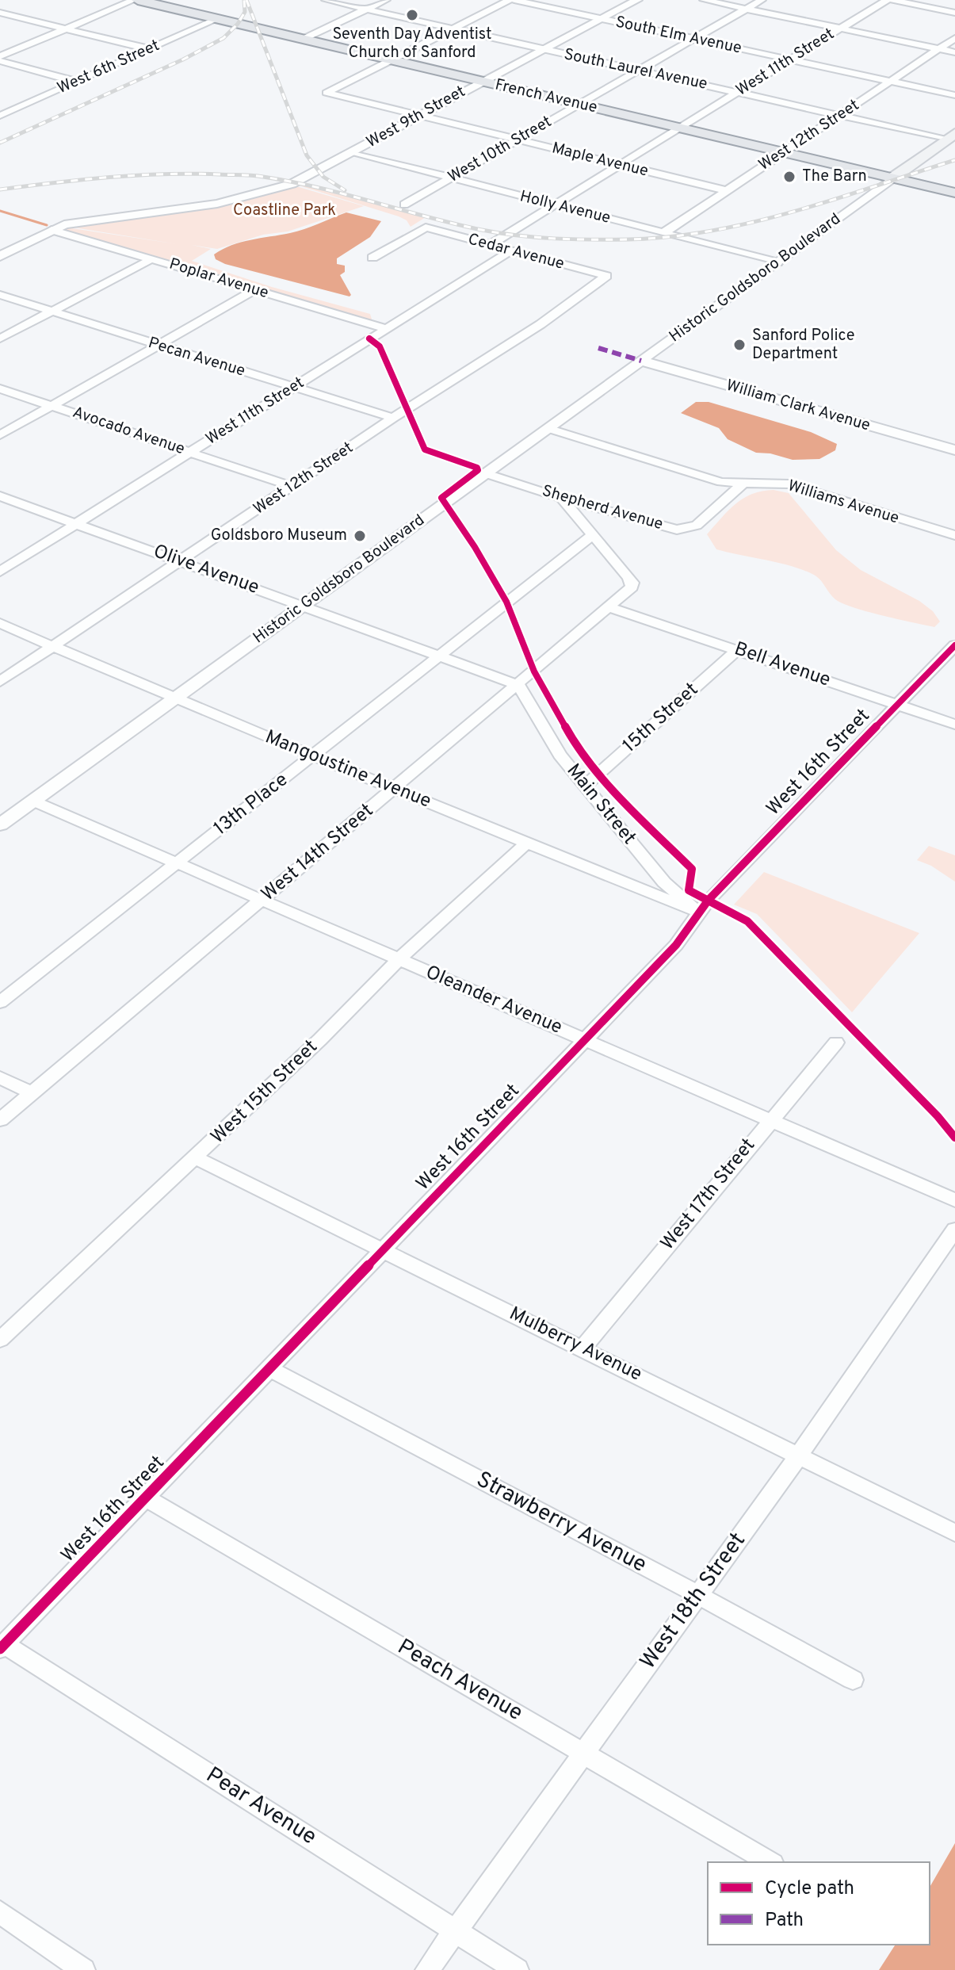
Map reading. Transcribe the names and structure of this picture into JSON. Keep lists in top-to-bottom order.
{
  "streets": {
    "main road": ["French Avenue"],
    "street": [
      "South Elm Avenue",
      "West 11th Street",
      "West 6th Street",
      "South Laurel Avenue",
      "West 9th Street",
      "West 12th Street",
      "West 10th Street",
      "Maple Avenue",
      "Holly Avenue",
      "Cedar Avenue",
      "Historic Goldsboro Boulevard",
      "Poplar Avenue",
      "Pecan Avenue",
      "William Clark Avenue",
      "Avocado Avenue",
      "Williams Avenue",
      "Shepherd Avenue",
      "Olive Avenue",
      "Bell Avenue",
      "15th Street",
      "West 16th Street",
      "Mangoustine Avenue",
      "13th Place",
      "Main Street",
      "West 14th Street",
      "Oleander Avenue",
      "West 15th Street",
      "West 17th Street",
      "Mulberry Avenue",
      "Strawberry Avenue",
      "West 18th Street",
      "Peach Avenue",
      "Pear Avenue"
    ]
  },
  "crossings": [
    ["South Elm Avenue", "West 11th Street"],
    ["South Elm Avenue", "West 9th Street"],
    ["South Elm Avenue", "West 12th Street"],
    ["South Elm Avenue", "West 10th Street"],
    ["West 11th Street", "South Laurel Avenue"],
    ["West 11th Street", "French Avenue"],
    ["West 11th Street", "Maple Avenue"],
    ["West 11th Street", "Holly Avenue"],
    ["West 11th Street", "Cedar Avenue"],
    ["West 11th Street", "Poplar Avenue"],
    ["West 11th Street", "Pecan Avenue"],
    ["West 11th Street", "Avocado Avenue"],
    ["West 11th Street", "Olive Avenue"],
    ["West 6th Street", "French Avenue"],
    ["South Laurel Avenue", "West 9th Street"],
    ["South Laurel Avenue", "West 12th Street"],
    ["South Laurel Avenue", "West 10th Street"],
    ["French Avenue", "West 9th Street"],
    ["French Avenue", "West 12th Street"],
    ["French Avenue", "West 10th Street"],
    ["French Avenue", "Maple Avenue"],
    ["French Avenue", "Historic Goldsboro Boulevard"],
    ["West 9th Street", "Maple Avenue"],
    ["West 9th Street", "Holly Avenue"],
    ["West 9th Street", "Poplar Avenue"],
    ["West 12th Street", "Maple Avenue"],
    ["West 12th Street", "Holly Avenue"],
    ["West 12th Street", "Cedar Avenue"],
    ["West 12th Street", "Pecan Avenue"],
    ["West 12th Street", "Avocado Avenue"],
    ["West 12th Street", "Olive Avenue"],
    ["West 12th Street", "Mangoustine Avenue"],
    ["West 10th Street", "Maple Avenue"],
    ["West 10th Street", "Holly Avenue"],
    ["Holly Avenue", "Historic Goldsboro Boulevard"],
    ["Historic Goldsboro Boulevard", "William Clark Avenue"],
    ["Historic Goldsboro Boulevard", "Williams Avenue"],
    ["Historic Goldsboro Boulevard", "Shepherd Avenue"],
    ["Historic Goldsboro Boulevard", "Olive Avenue"],
    ["Historic Goldsboro Boulevard", "Mangoustine Avenue"],
    ["Historic Goldsboro Boulevard", "Oleander Avenue"],
    ["Williams Avenue", "Shepherd Avenue"],
    ["Olive Avenue", "13th Place"],
    ["Olive Avenue", "Main Street"],
    ["Olive Avenue", "West 14th Street"],
    ["Bell Avenue", "15th Street"],
    ["Bell Avenue", "West 16th Street"],
    ["Bell Avenue", "West 14th Street"],
    ["15th Street", "Main Street"],
    ["West 16th Street", "Mangoustine Avenue"],
    ["West 16th Street", "Main Street"],
    ["West 16th Street", "Oleander Avenue"],
    ["West 16th Street", "Mulberry Avenue"],
    ["West 16th Street", "Strawberry Avenue"],
    ["West 16th Street", "Peach Avenue"],
    ["West 16th Street", "Pear Avenue"],
    ["Mangoustine Avenue", "13th Place"],
    ["Mangoustine Avenue", "Main Street"],
    ["Mangoustine Avenue", "West 14th Street"],
    ["Mangoustine Avenue", "West 15th Street"],
    ["13th Place", "West 14th Street"],
    ["13th Place", "Oleander Avenue"],
    ["Main Street", "West 14th Street"],
    ["West 14th Street", "Oleander Avenue"],
    ["Oleander Avenue", "West 15th Street"],
    ["Oleander Avenue", "West 17th Street"],
    ["West 15th Street", "Mulberry Avenue"],
    ["West 17th Street", "Mulberry Avenue"],
    ["Mulberry Avenue", "West 18th Street"],
    ["Strawberry Avenue", "West 18th Street"],
    ["West 18th Street", "Peach Avenue"],
    ["West 18th Street", "Pear Avenue"]
  ],
  "parks": ["Coastline Park"],
  "places": [
    "Seventh Day Adventist Church of Sanford",
    "The Barn",
    "Sanford Police Department",
    "Goldsboro Museum"
  ],
  "legend": ["Cycle path", "Path"]
}
